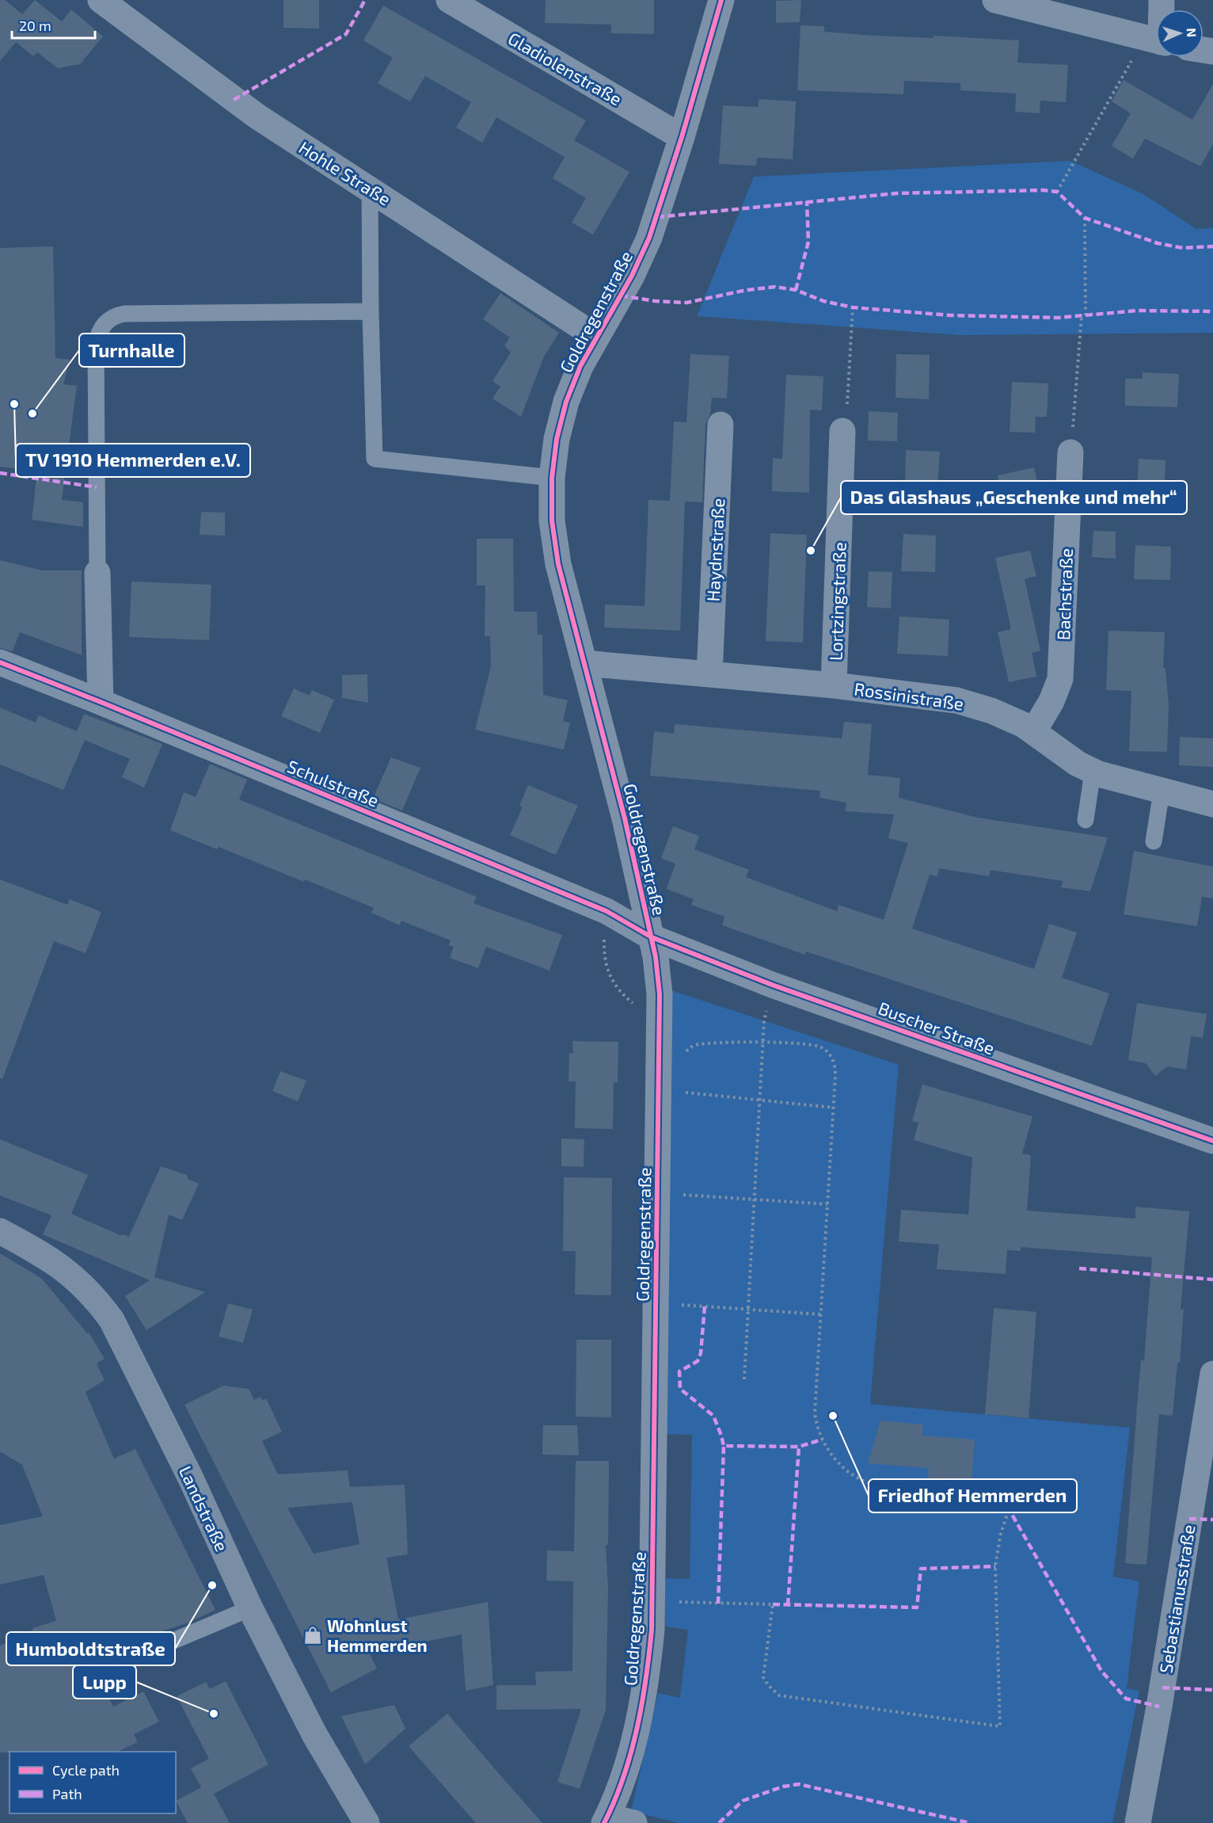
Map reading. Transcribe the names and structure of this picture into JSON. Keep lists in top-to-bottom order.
{
  "streets": {
    "street": [
      "Gladiolenstraße",
      "Hohle Straße",
      "Goldregenstraße",
      "Haydnstraße",
      "Bachstraße",
      "Lortzingstraße",
      "Rossinistraße",
      "Schulstraße",
      "Buscher Straße",
      "Landstraße",
      "Sebastianusstraße"
    ]
  },
  "crossings": [
    ["Gladiolenstraße", "Goldregenstraße"],
    ["Hohle Straße", "Goldregenstraße"],
    ["Goldregenstraße", "Rossinistraße"],
    ["Goldregenstraße", "Schulstraße"],
    ["Goldregenstraße", "Buscher Straße"],
    ["Haydnstraße", "Rossinistraße"],
    ["Bachstraße", "Rossinistraße"],
    ["Lortzingstraße", "Rossinistraße"],
    ["Schulstraße", "Buscher Straße"]
  ],
  "places": {
    "other": [
      "TV 1910 Hemmerden e.V.",
      "Turnhalle",
      "Das Glashaus „Geschenke und mehr“",
      "Friedhof Hemmerden",
      "Humboldtstraße",
      "Lupp"
    ],
    "shop": ["Wohnlust Hemmerden"]
  },
  "legend": ["Cycle path", "Path"],
  "scale_bar": "20 m",
  "north": "right"
}
